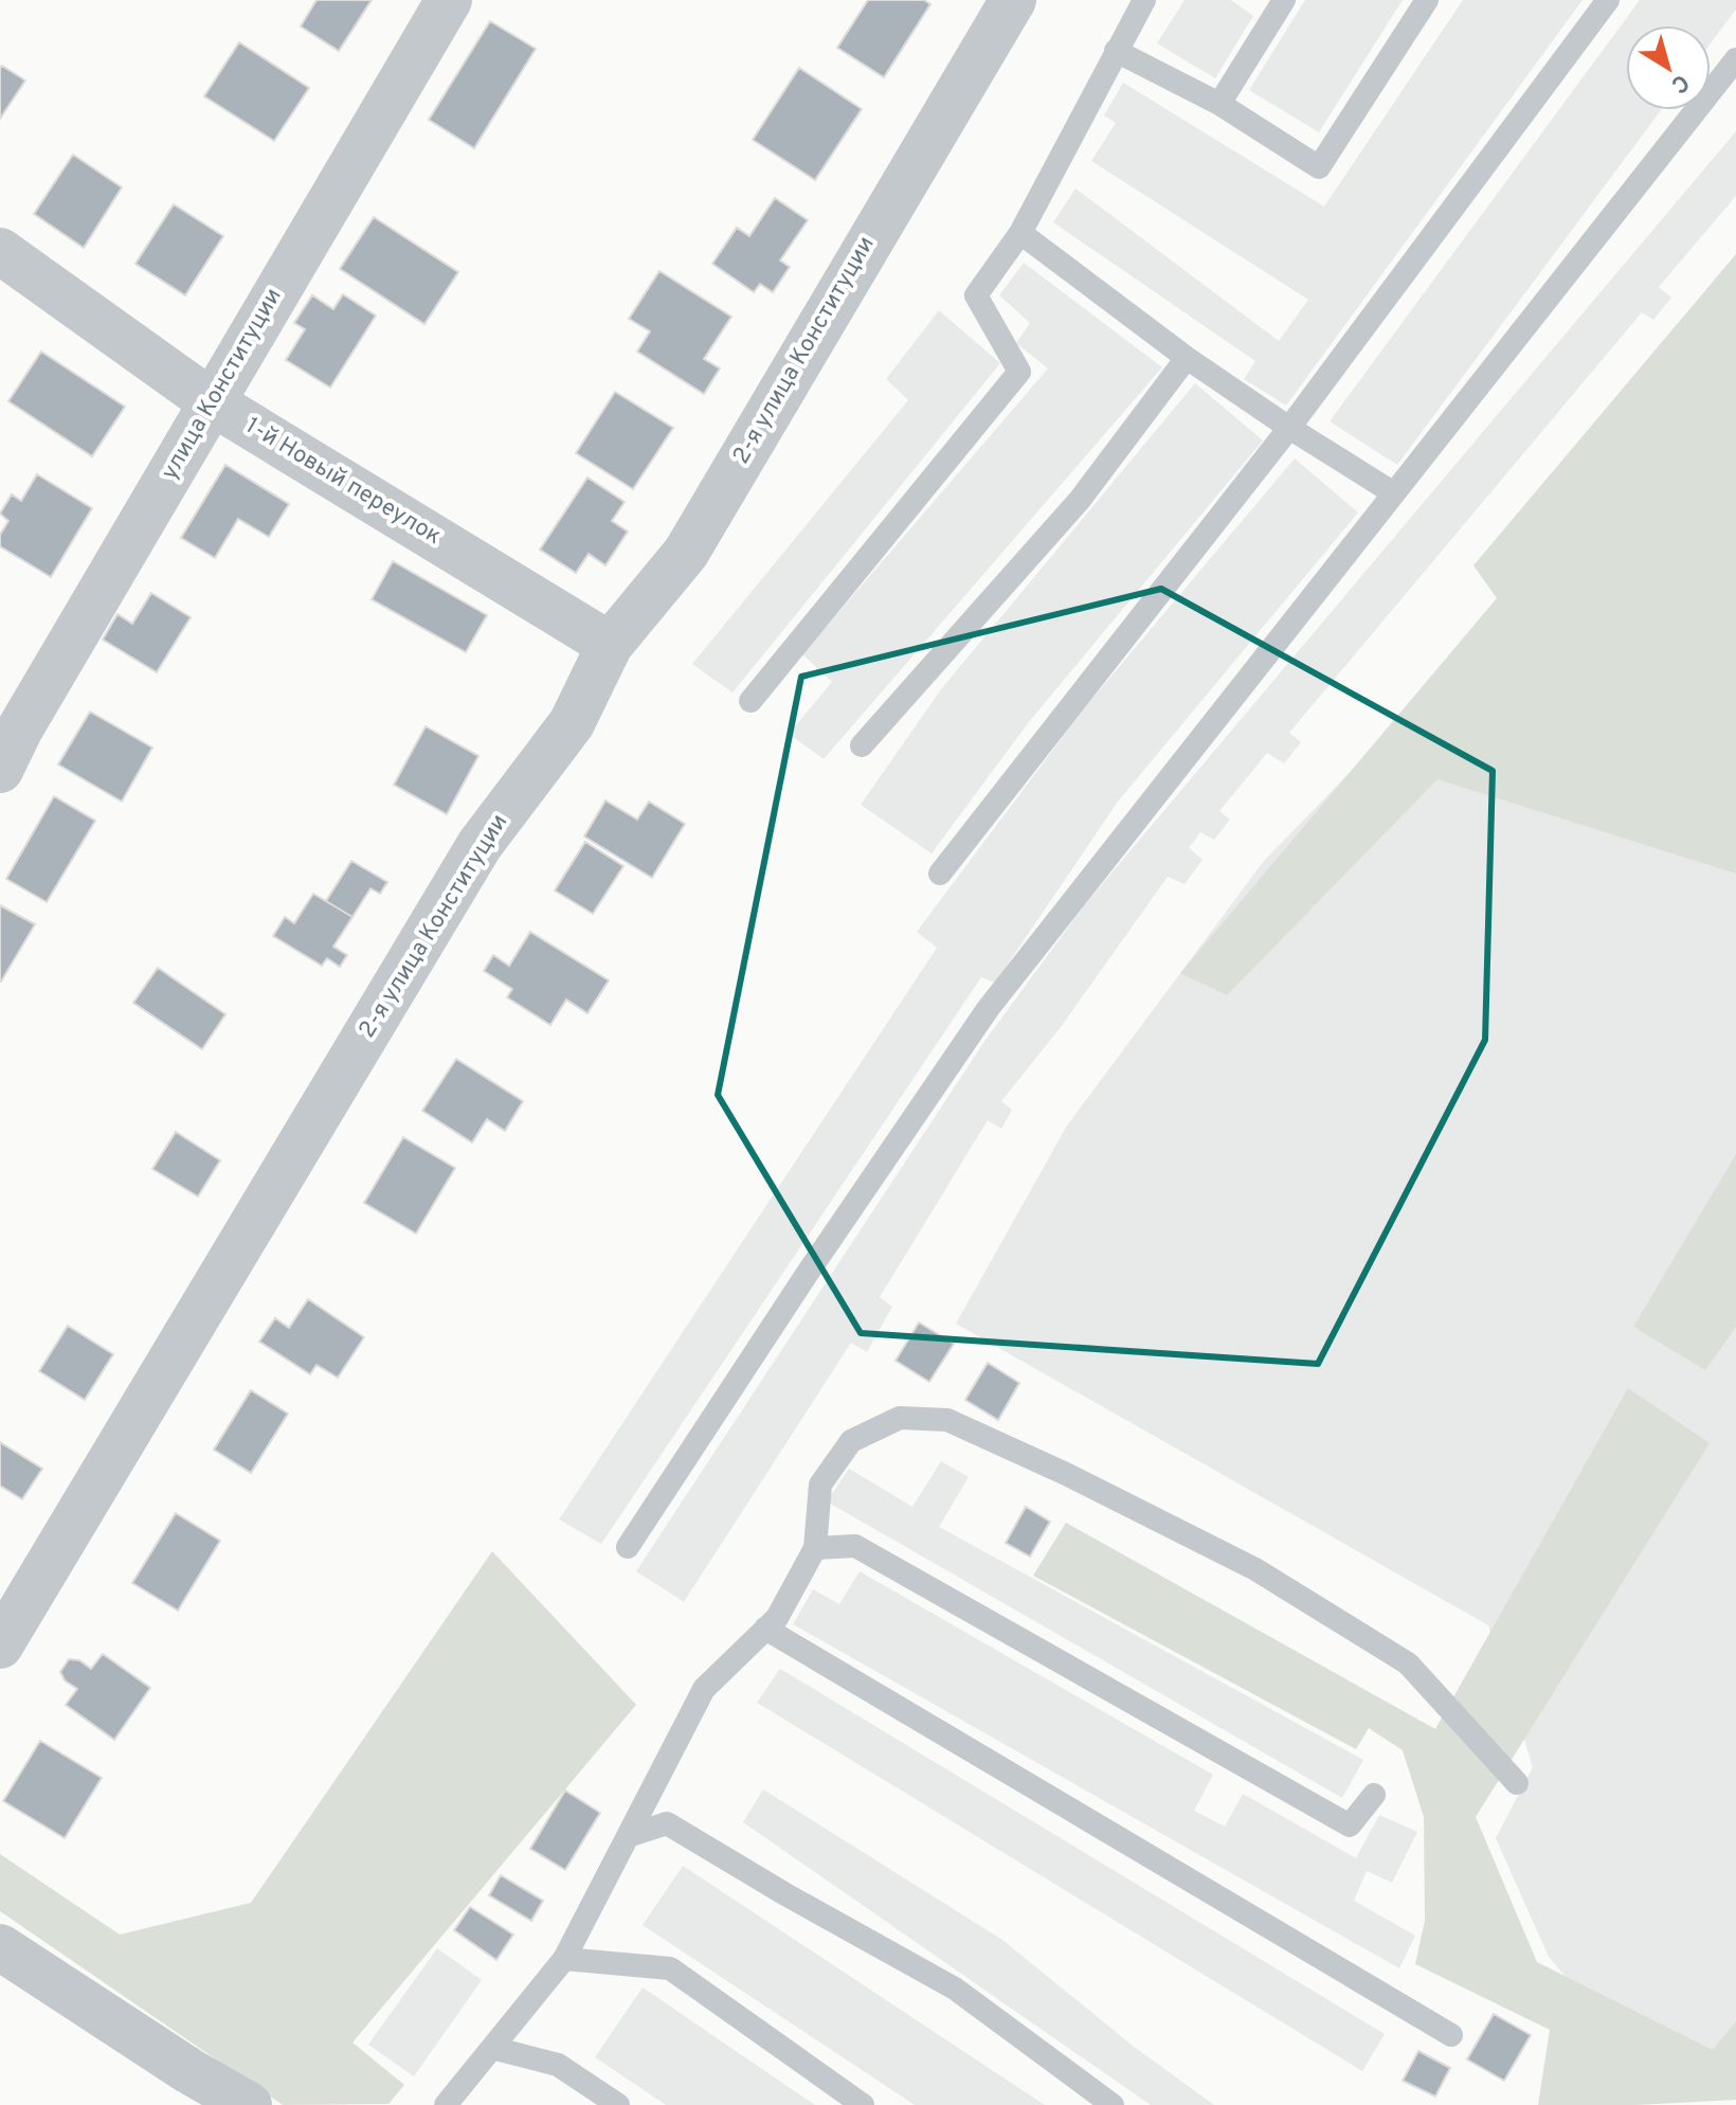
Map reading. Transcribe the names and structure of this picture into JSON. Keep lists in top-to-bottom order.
{
  "streets": {
    "street": ["2-я улица Конституции", "улица Конституции", "1-й Новый переулок"]
  },
  "crossings": [
    ["2-я улица Конституции", "1-й Новый переулок"],
    ["улица Конституции", "1-й Новый переулок"]
  ],
  "north": "bottom right"
}
